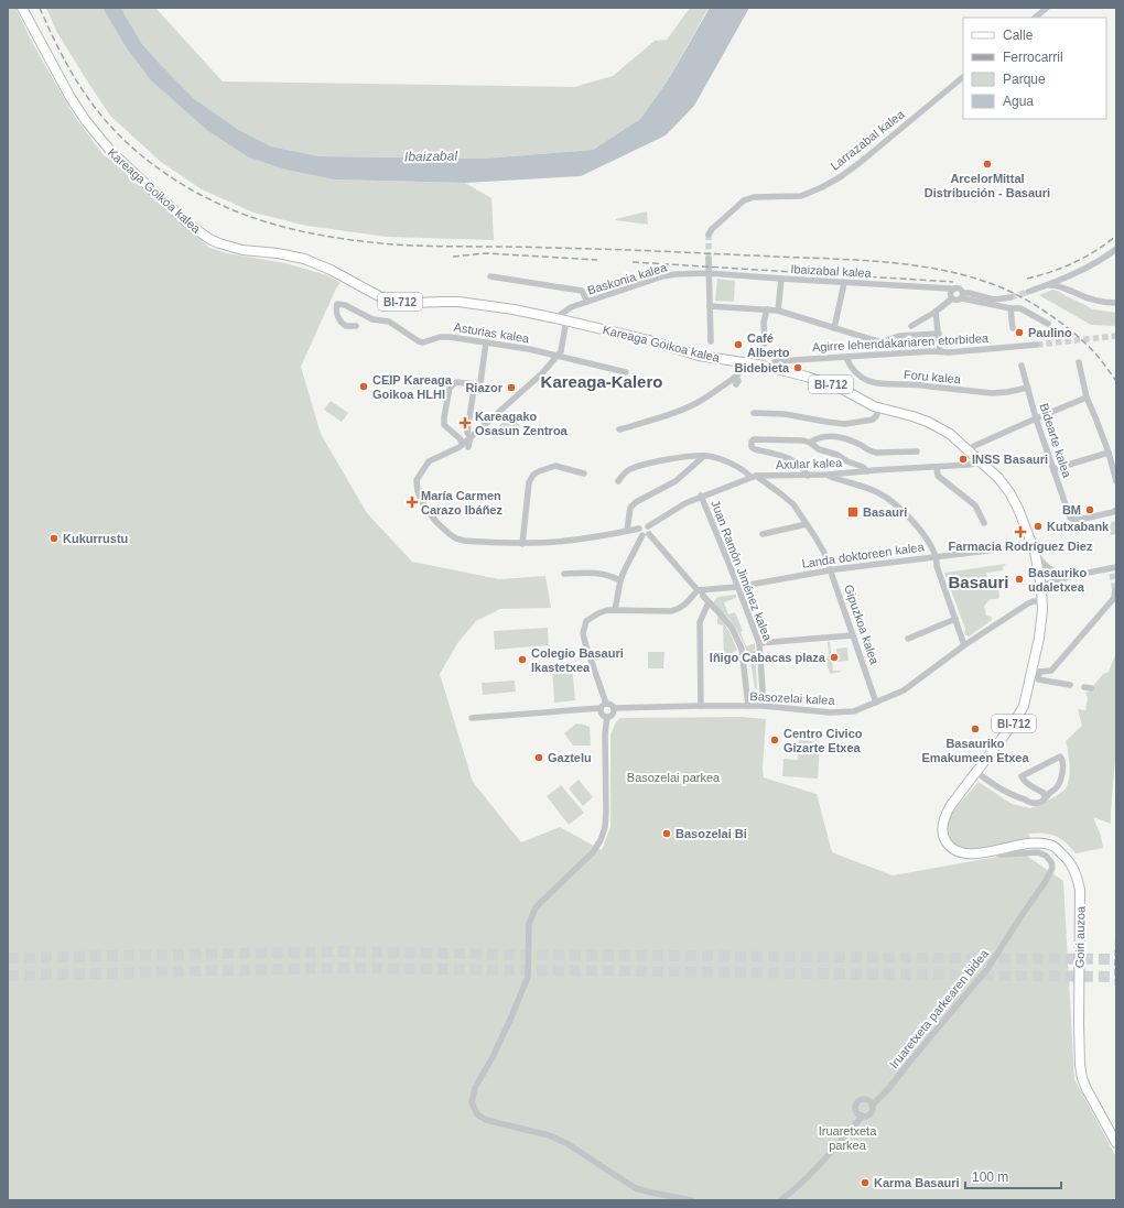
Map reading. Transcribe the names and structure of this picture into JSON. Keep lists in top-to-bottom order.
{
  "streets": {
    "main road": ["Kareaga Goikoa kalea", "BI-712", "Goiri auzoa"],
    "street": [
      "Larrazabal kalea",
      "Ibaizabal kalea",
      "Baskonia kalea",
      "Asturias kalea",
      "Agirre lehendakariaren etorbidea",
      "Foru kalea",
      "Bidearte kalea",
      "Axular kalea",
      "Landa doktoreen kalea",
      "Juan Ramón Jiménez kalea",
      "Gipuzkoa kalea",
      "Basozelai kalea",
      "Iruaretxeta parkearen bidea"
    ]
  },
  "crossings": [
    ["Kareaga Goikoa kalea", "Baskonia kalea"],
    ["Kareaga Goikoa kalea", "Agirre lehendakariaren etorbidea"],
    ["Kareaga Goikoa kalea", "Axular kalea"],
    ["Kareaga Goikoa kalea", "Landa doktoreen kalea"],
    ["Kareaga Goikoa kalea", "Basozelai kalea"],
    ["Kareaga Goikoa kalea", "Goiri auzoa"],
    ["Ibaizabal kalea", "Baskonia kalea"],
    ["Agirre lehendakariaren etorbidea", "Foru kalea"],
    ["Foru kalea", "Bidearte kalea"],
    ["Axular kalea", "Juan Ramón Jiménez kalea"],
    ["Axular kalea", "Gipuzkoa kalea"],
    ["Landa doktoreen kalea", "Juan Ramón Jiménez kalea"],
    ["Landa doktoreen kalea", "Gipuzkoa kalea"],
    ["Juan Ramón Jiménez kalea", "Basozelai kalea"],
    ["Gipuzkoa kalea", "Basozelai kalea"],
    ["Goiri auzoa", "Iruaretxeta parkearen bidea"]
  ],
  "districts": ["Kareaga-Kalero", "Basauri"],
  "water": ["Ibaizabal"],
  "parks": ["Basozelai parkea", "Iruaretxeta parkea"],
  "places": {
    "other": [
      "ArcelorMittal Distribución - Basauri",
      "Paulino",
      "Café Alberto",
      "Bidebieta",
      "CEIP Kareaga Goikoa HLHI",
      "Riazor",
      "INSS Basauri",
      "BM",
      "Kutxabank",
      "Kukurrustu",
      "Basauriko udaletxea",
      "Iñigo Cabacas plaza",
      "Colegio Basauri Ikastetxea",
      "Basauriko Emakumeen Etxea",
      "Centro Civico Gizarte Etxea",
      "Gaztelu",
      "Basozelai Bi",
      "Karma Basauri"
    ],
    "health": ["Kareagako Osasun Zentroa", "María Carmen Carazo Ibáñez", "Farmacia Rodríguez Diez"],
    "transit": ["Basauri"]
  },
  "legend": [
    "Calle",
    "Ferrocarril",
    "Parque",
    "Agua"
  ],
  "scale_bar": "100 m"
}
